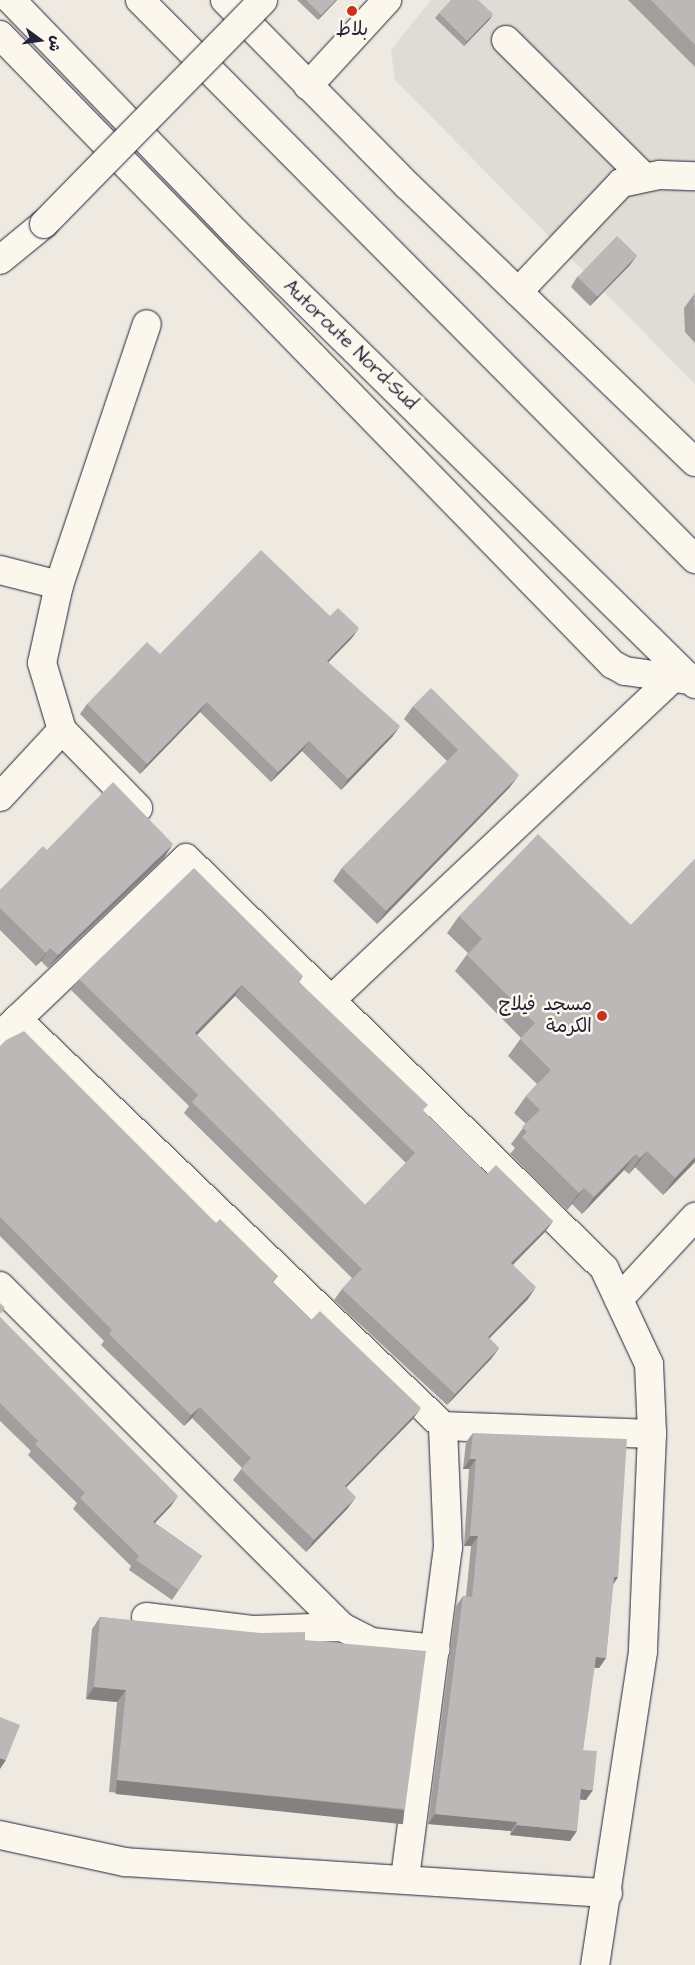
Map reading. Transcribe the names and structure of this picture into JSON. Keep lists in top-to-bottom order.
{
  "streets": {
    "main road": ["Autoroute Nord-Sud"]
  },
  "places": ["بلاط", "مسجد فيلاج الكرمة"],
  "north": "right"
}
